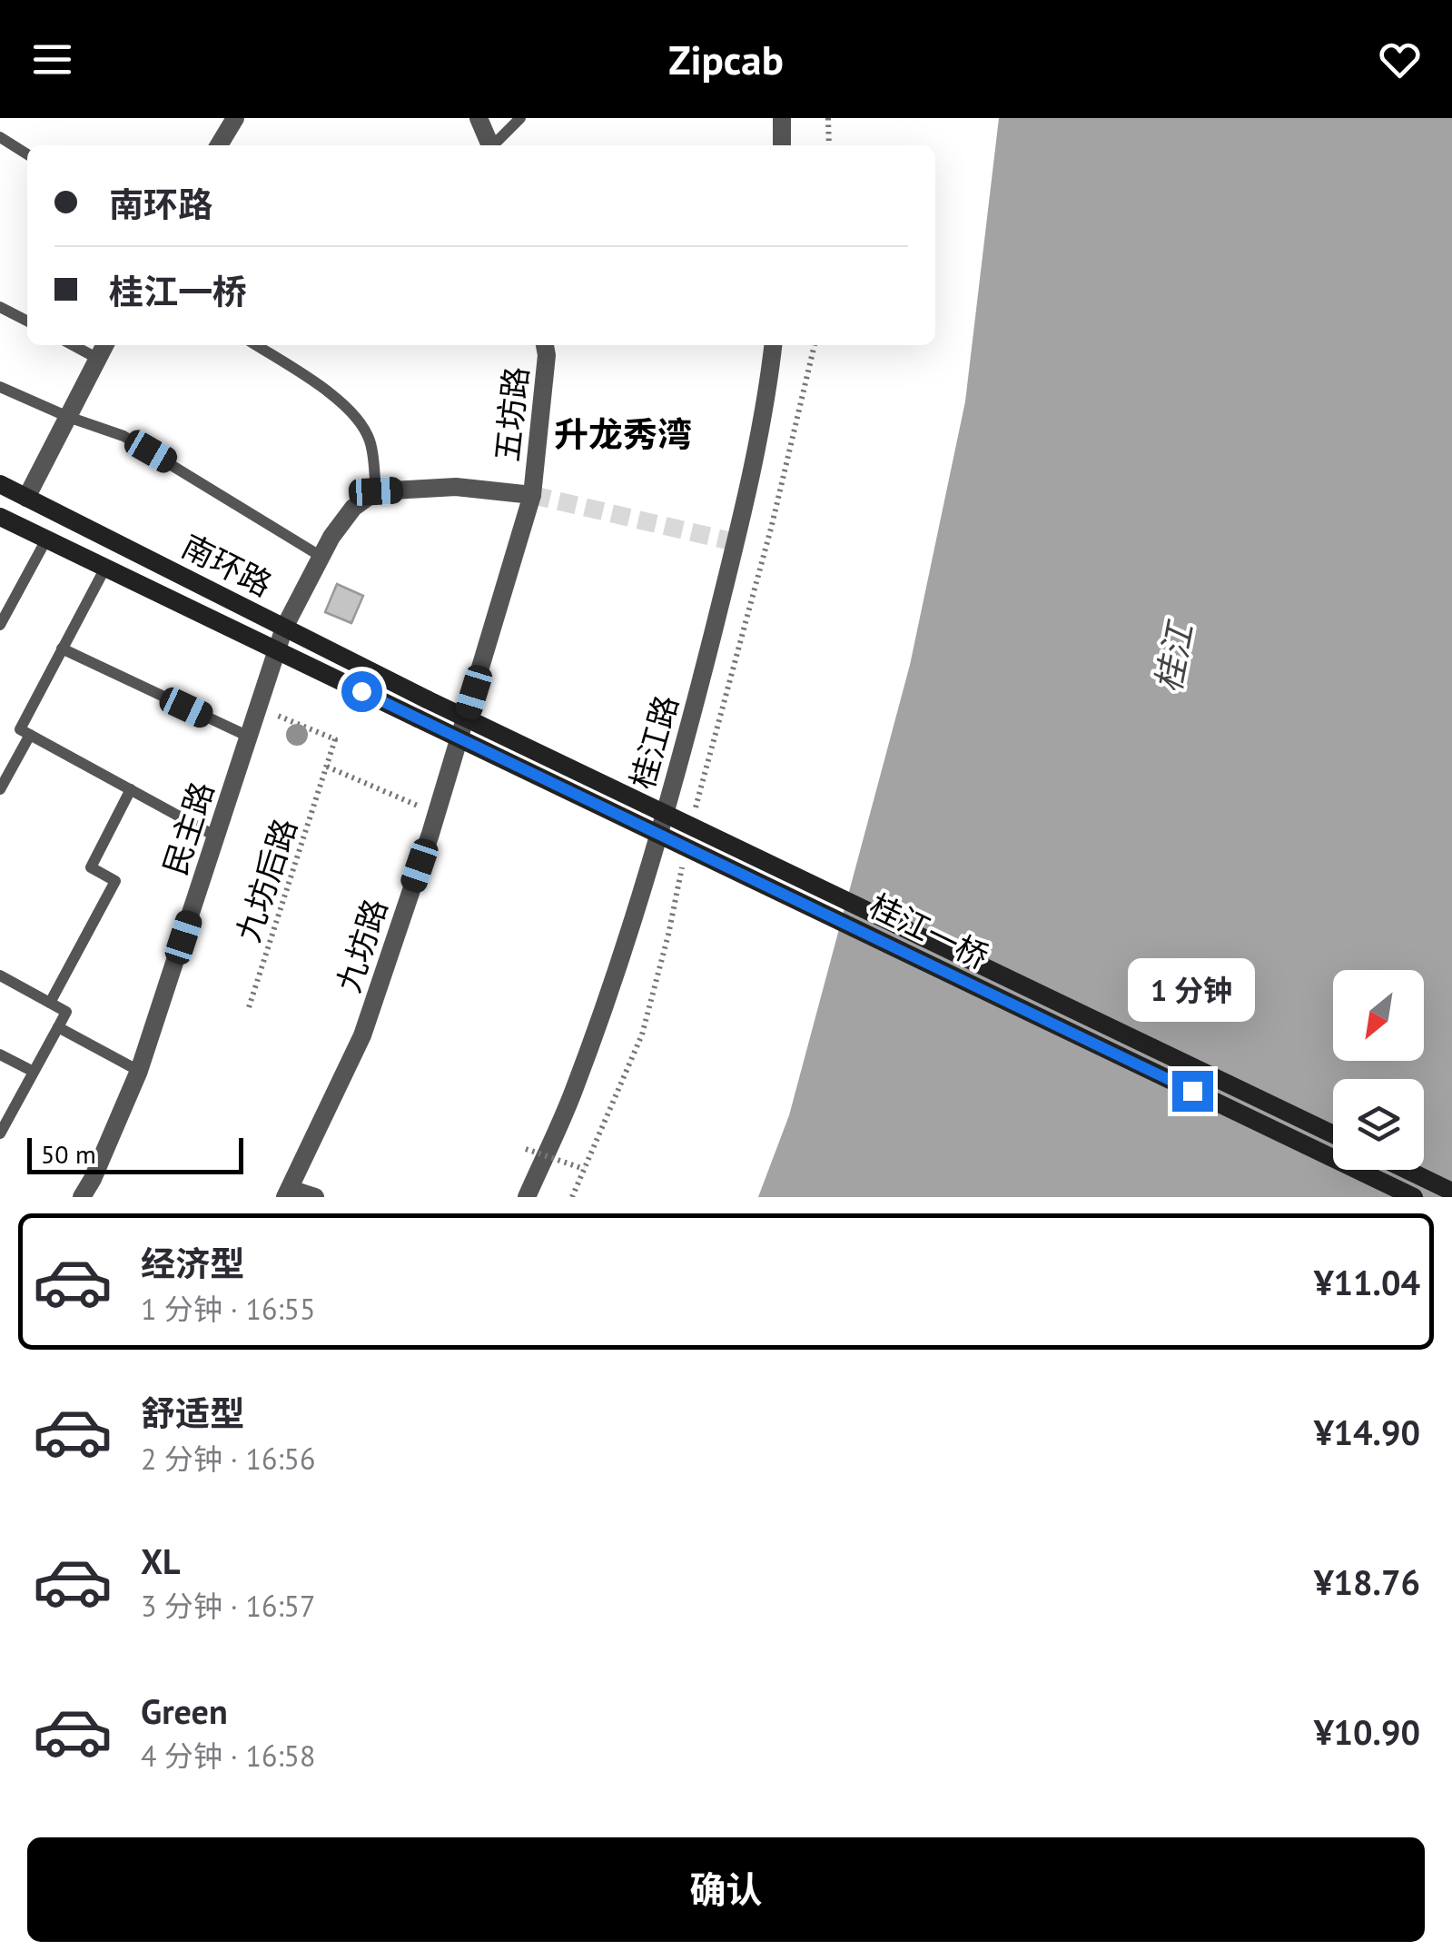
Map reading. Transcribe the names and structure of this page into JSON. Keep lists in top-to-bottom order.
{
  "streets": {
    "main road": ["南环路", "桂江一桥"],
    "street": [
      "五坊路",
      "桂江路",
      "民主路",
      "九坊路"
    ],
    "path": ["九坊后路"]
  },
  "crossings": [
    ["五坊路", "九坊路"],
    ["南环路", "民主路"],
    ["南环路", "桂江一桥"]
  ],
  "districts": ["升龙秀湾"],
  "water": ["桂江"],
  "scale_bar": "50 m",
  "north": "bottom left",
  "page": {
    "header": "Zipcab",
    "banner": ["南环路", "桂江一桥"],
    "bubble": "1 分钟",
    "scale": "50 m",
    "list": [
      {
        "name": "经济型",
        "note": "1 分钟 · 16:55",
        "value": "¥11.04"
      },
      {
        "name": "舒适型",
        "note": "2 分钟 · 16:56",
        "value": "¥14.90"
      },
      {
        "name": "XL",
        "note": "3 分钟 · 16:57",
        "value": "¥18.76"
      },
      {
        "name": "Green",
        "note": "4 分钟 · 16:58",
        "value": "¥10.90"
      }
    ],
    "buttons": "确认"
  }
}
